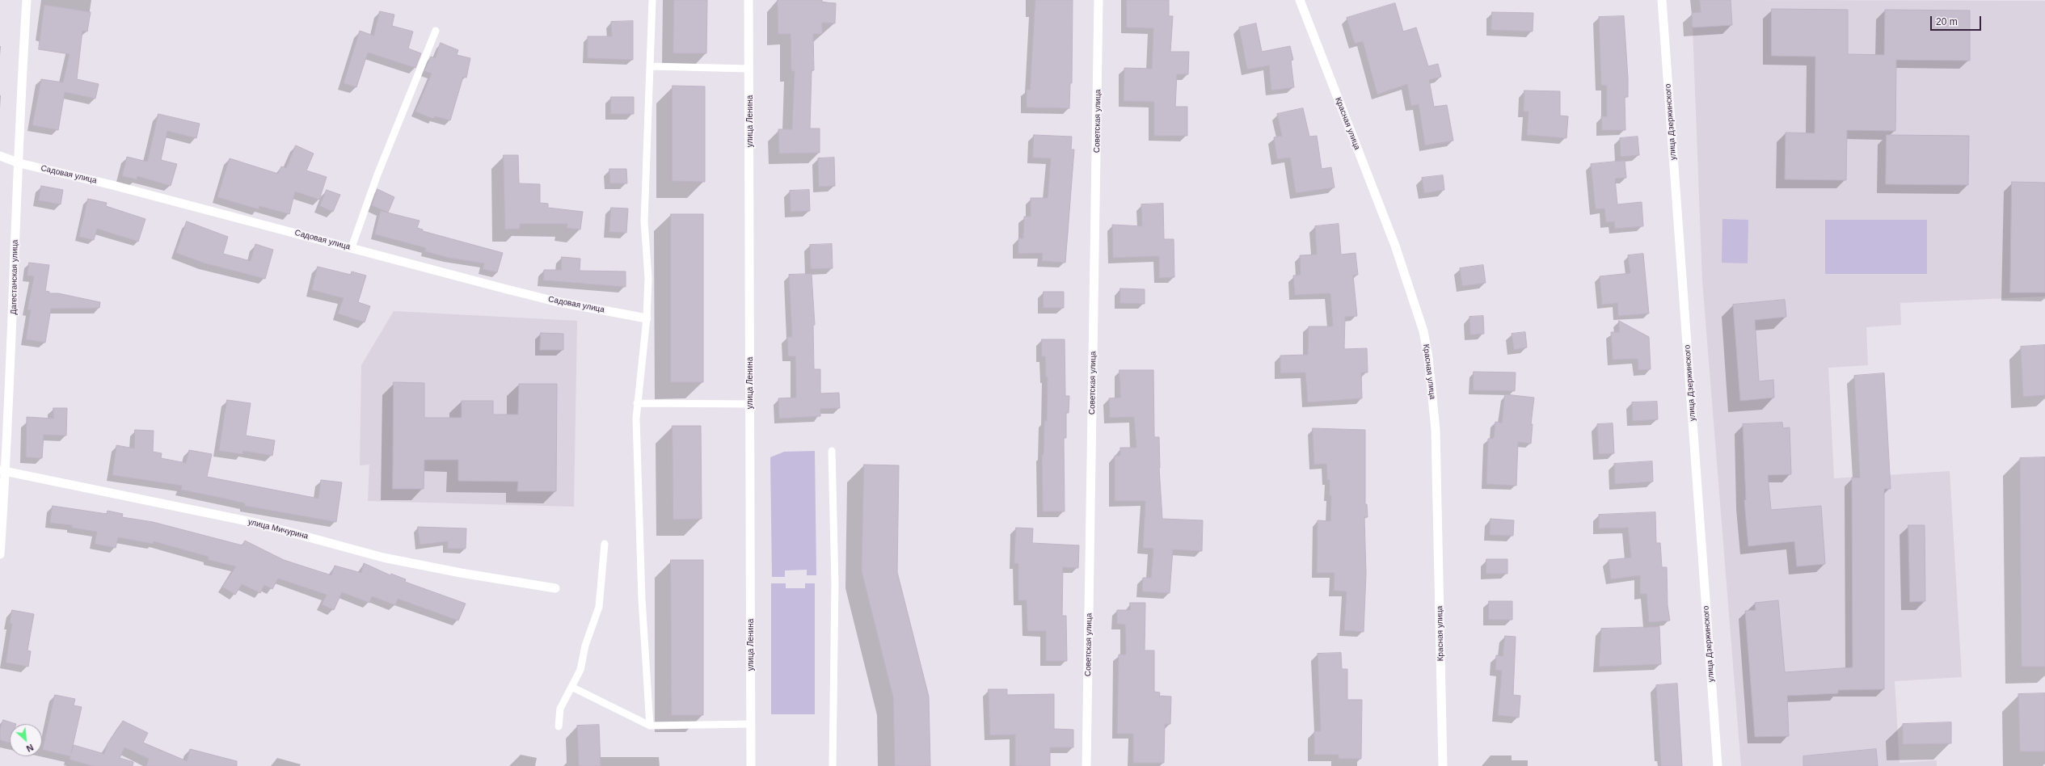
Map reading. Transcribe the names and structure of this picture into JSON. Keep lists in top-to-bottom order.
{
  "streets": {
    "street": [
      "улица Ленина",
      "Советская улица",
      "улица Дзержинского",
      "Красная улица",
      "Садовая улица",
      "Дагестанская улица",
      "улица Мичурина"
    ]
  },
  "crossings": [
    ["Садовая улица", "Дагестанская улица"],
    ["Дагестанская улица", "улица Мичурина"]
  ],
  "scale_bar": "20 m",
  "north": "bottom right"
}
